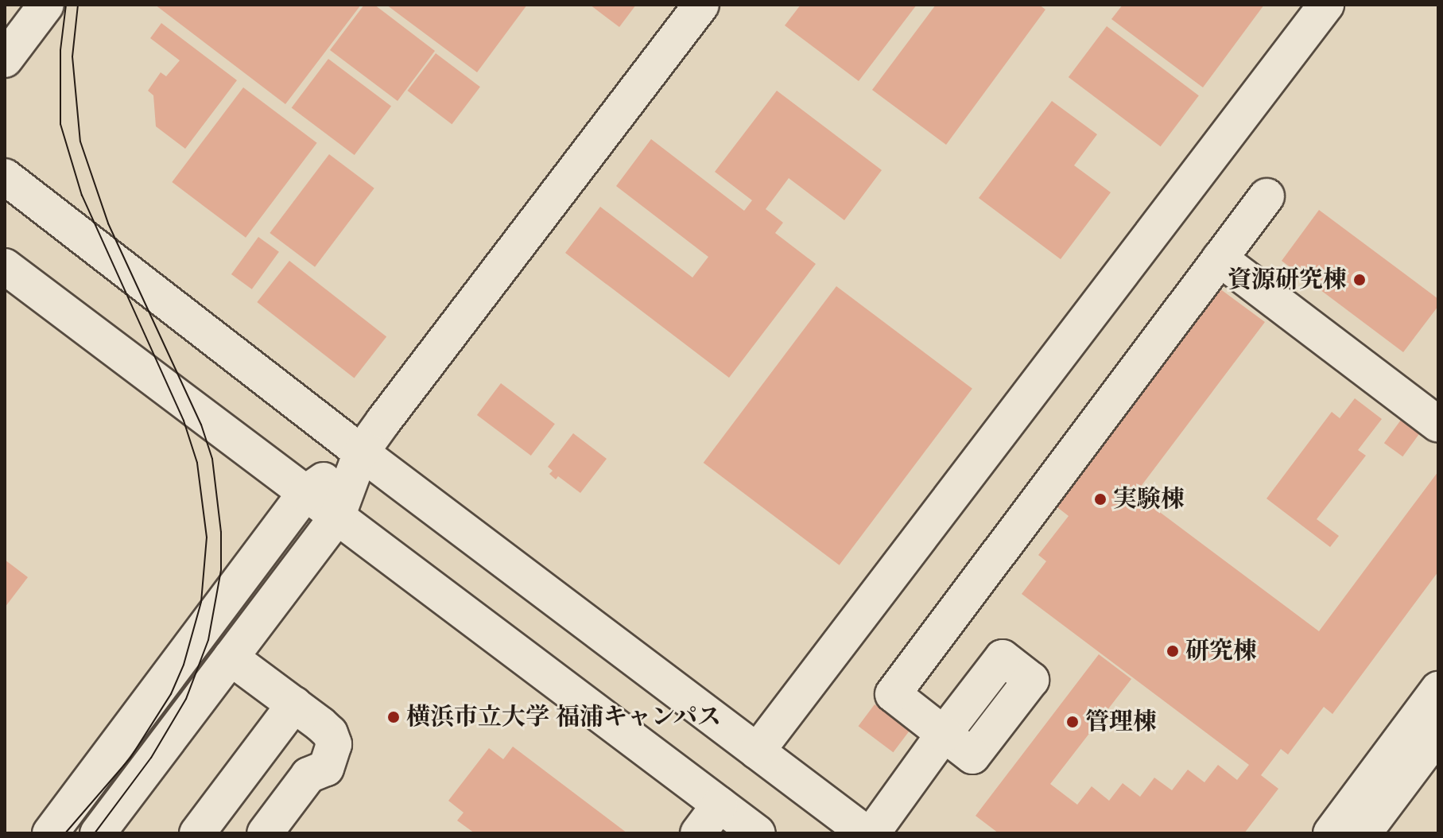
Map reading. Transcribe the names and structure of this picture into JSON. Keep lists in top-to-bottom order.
{
  "places": [
    "資源研究棟",
    "実験棟",
    "研究棟",
    "横浜市立大学 福浦キャンパス",
    "管理棟"
  ]
}
